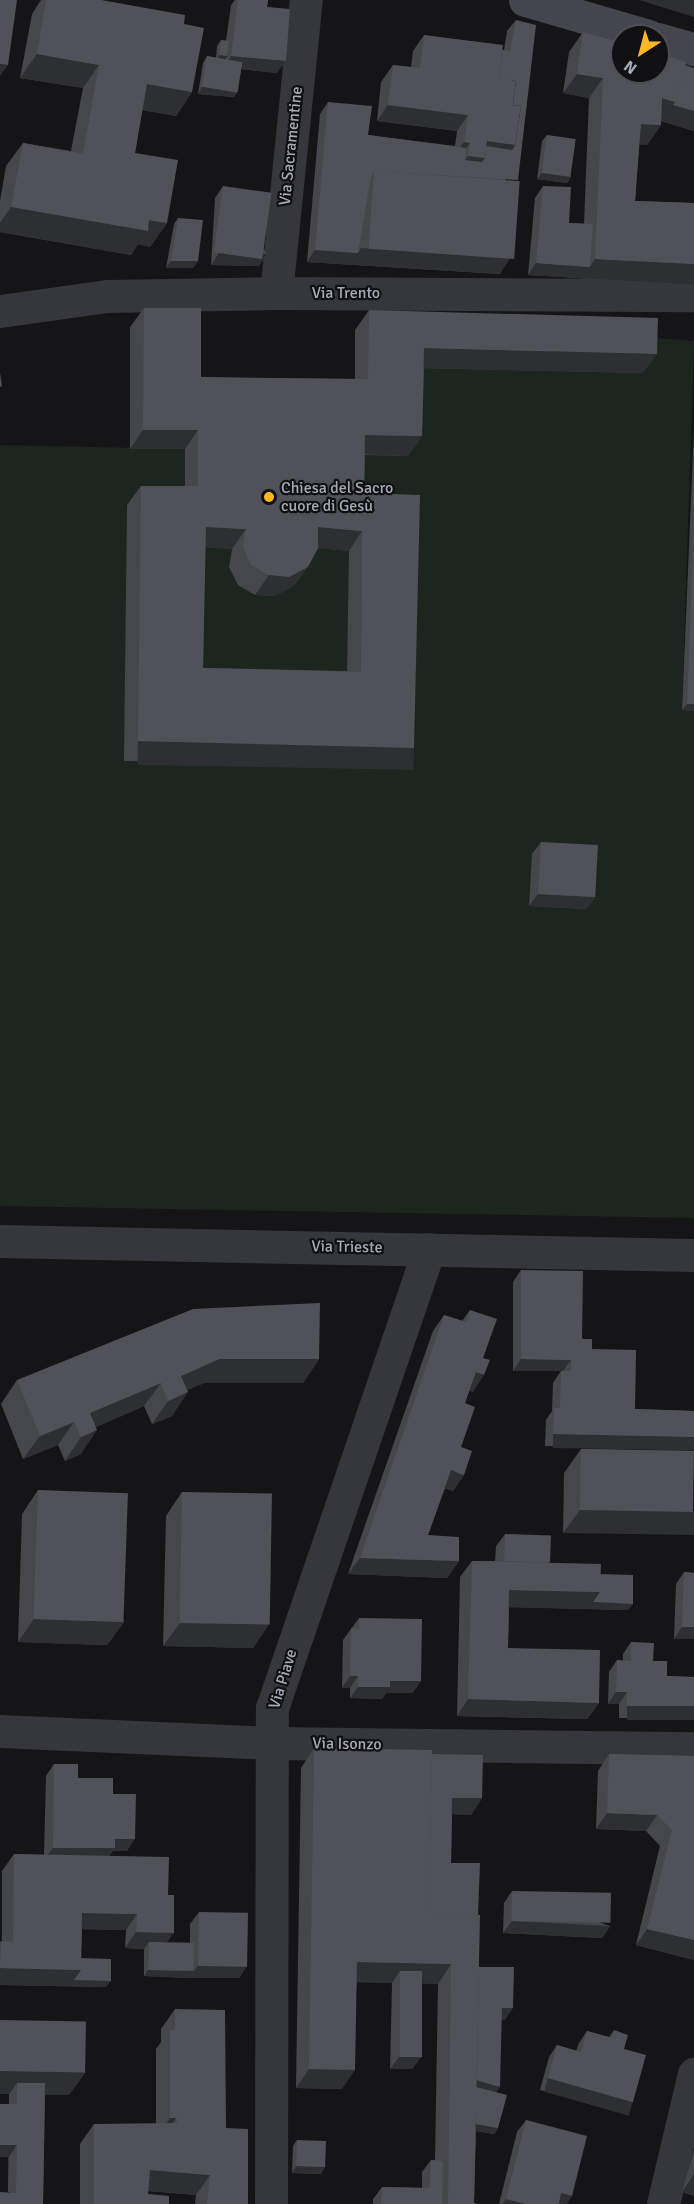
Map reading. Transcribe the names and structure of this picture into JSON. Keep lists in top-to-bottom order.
{
  "streets": {
    "street": [
      "Via Sacramentine",
      "Via Trento",
      "Via Trieste",
      "Via Piave",
      "Via Isonzo"
    ]
  },
  "crossings": [
    ["Via Sacramentine", "Via Trento"],
    ["Via Trieste", "Via Piave"],
    ["Via Piave", "Via Isonzo"]
  ],
  "places": ["Chiesa del Sacro cuore di Gesù"],
  "north": "bottom left"
}
